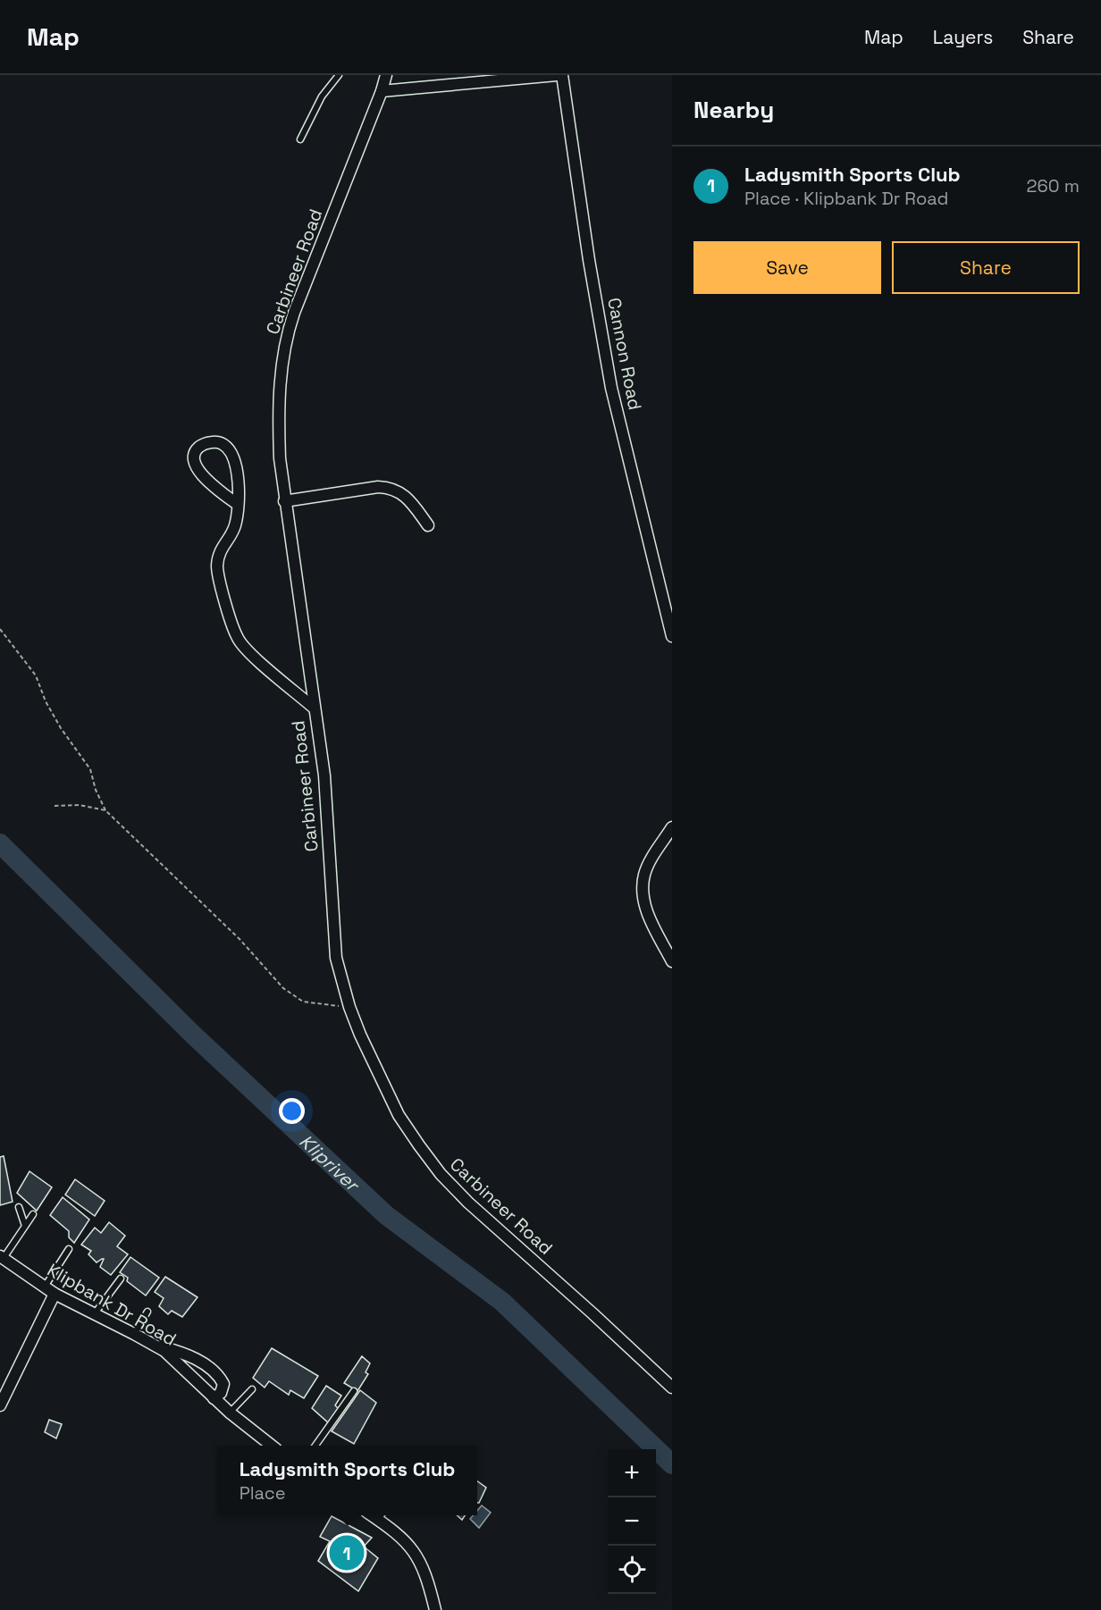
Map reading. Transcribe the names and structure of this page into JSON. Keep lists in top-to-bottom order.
{
  "streets": {
    "street": ["Carbineer Road", "Cannon Road", "Klipbank Dr Road"]
  },
  "water": ["Klipriver"],
  "page": {
    "header": "Map",
    "nav": ["Map", "Layers", "Share"],
    "heading": "Nearby",
    "list": [
      {
        "mark": "1",
        "name": "Ladysmith Sports Club",
        "note": "Place · Klipbank Dr Road",
        "value": "260 m"
      }
    ],
    "buttons": ["Save", "Share"],
    "popup": ["Ladysmith Sports Club", "Place"],
    "map_buttons": ["+", "−"],
    "pins": "1"
  }
}
